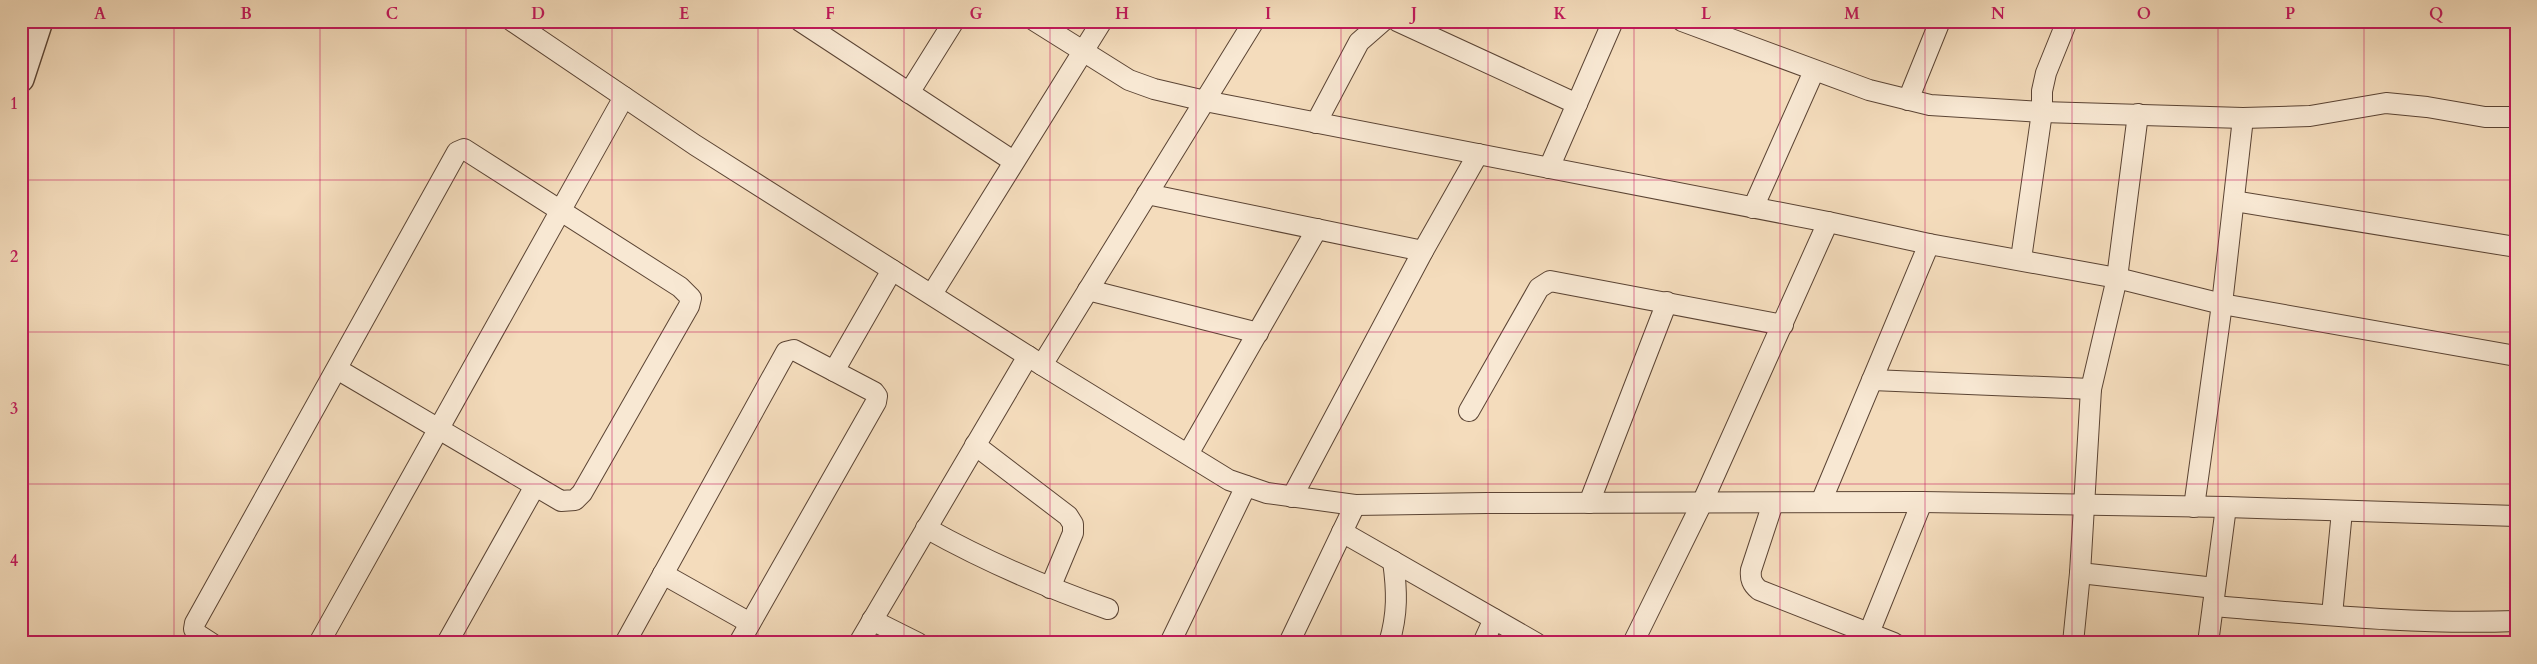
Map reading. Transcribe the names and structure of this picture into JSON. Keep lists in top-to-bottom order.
{
  "grid": {
    "columns": [
      "A",
      "B",
      "C",
      "D",
      "E",
      "F",
      "G",
      "H",
      "I",
      "J",
      "K",
      "L",
      "M",
      "N",
      "O",
      "P",
      "Q"
    ],
    "rows": [
      "1",
      "2",
      "3",
      "4"
    ]
  }
}
